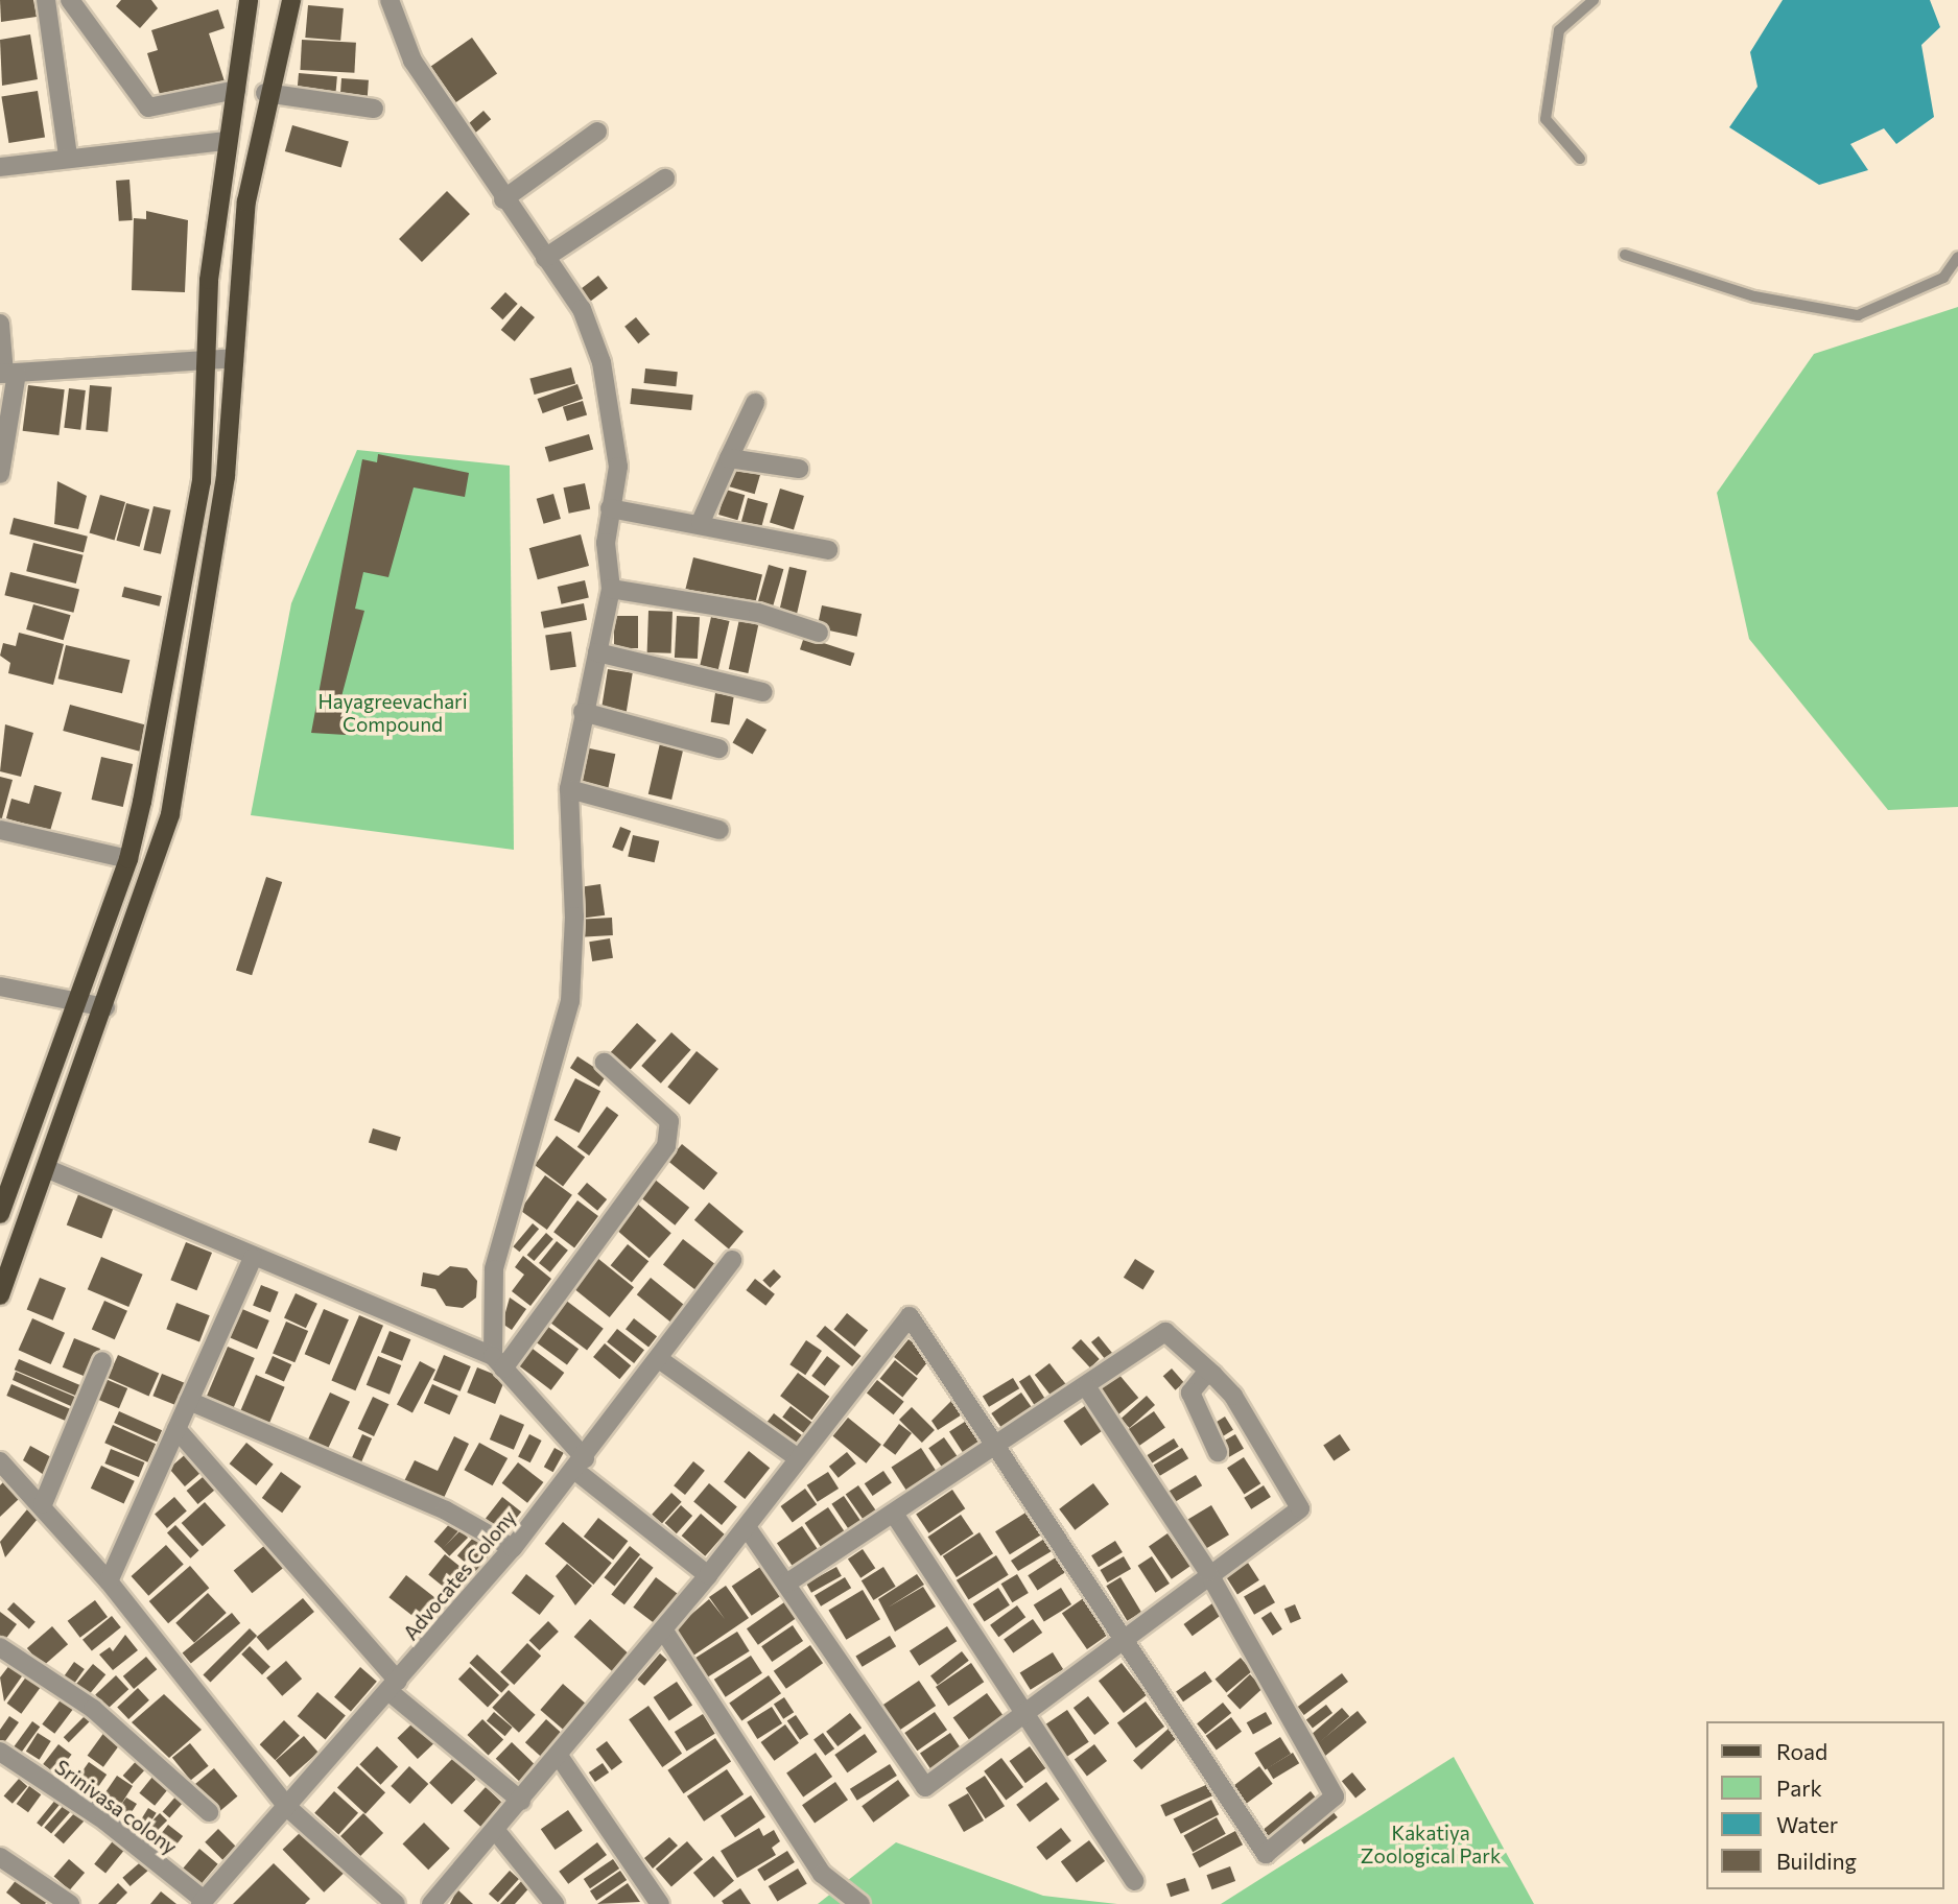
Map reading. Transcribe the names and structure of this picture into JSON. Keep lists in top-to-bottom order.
{
  "streets": {
    "street": ["Advocates Colony", "Srinivasa colony"]
  },
  "crossings": [
    ["Advocates Colony", "Srinivasa colony"]
  ],
  "parks": ["Hayagreevachari Compound", "Kakatiya Zoological Park"],
  "legend": [
    "Road",
    "Park",
    "Water",
    "Building"
  ]
}
